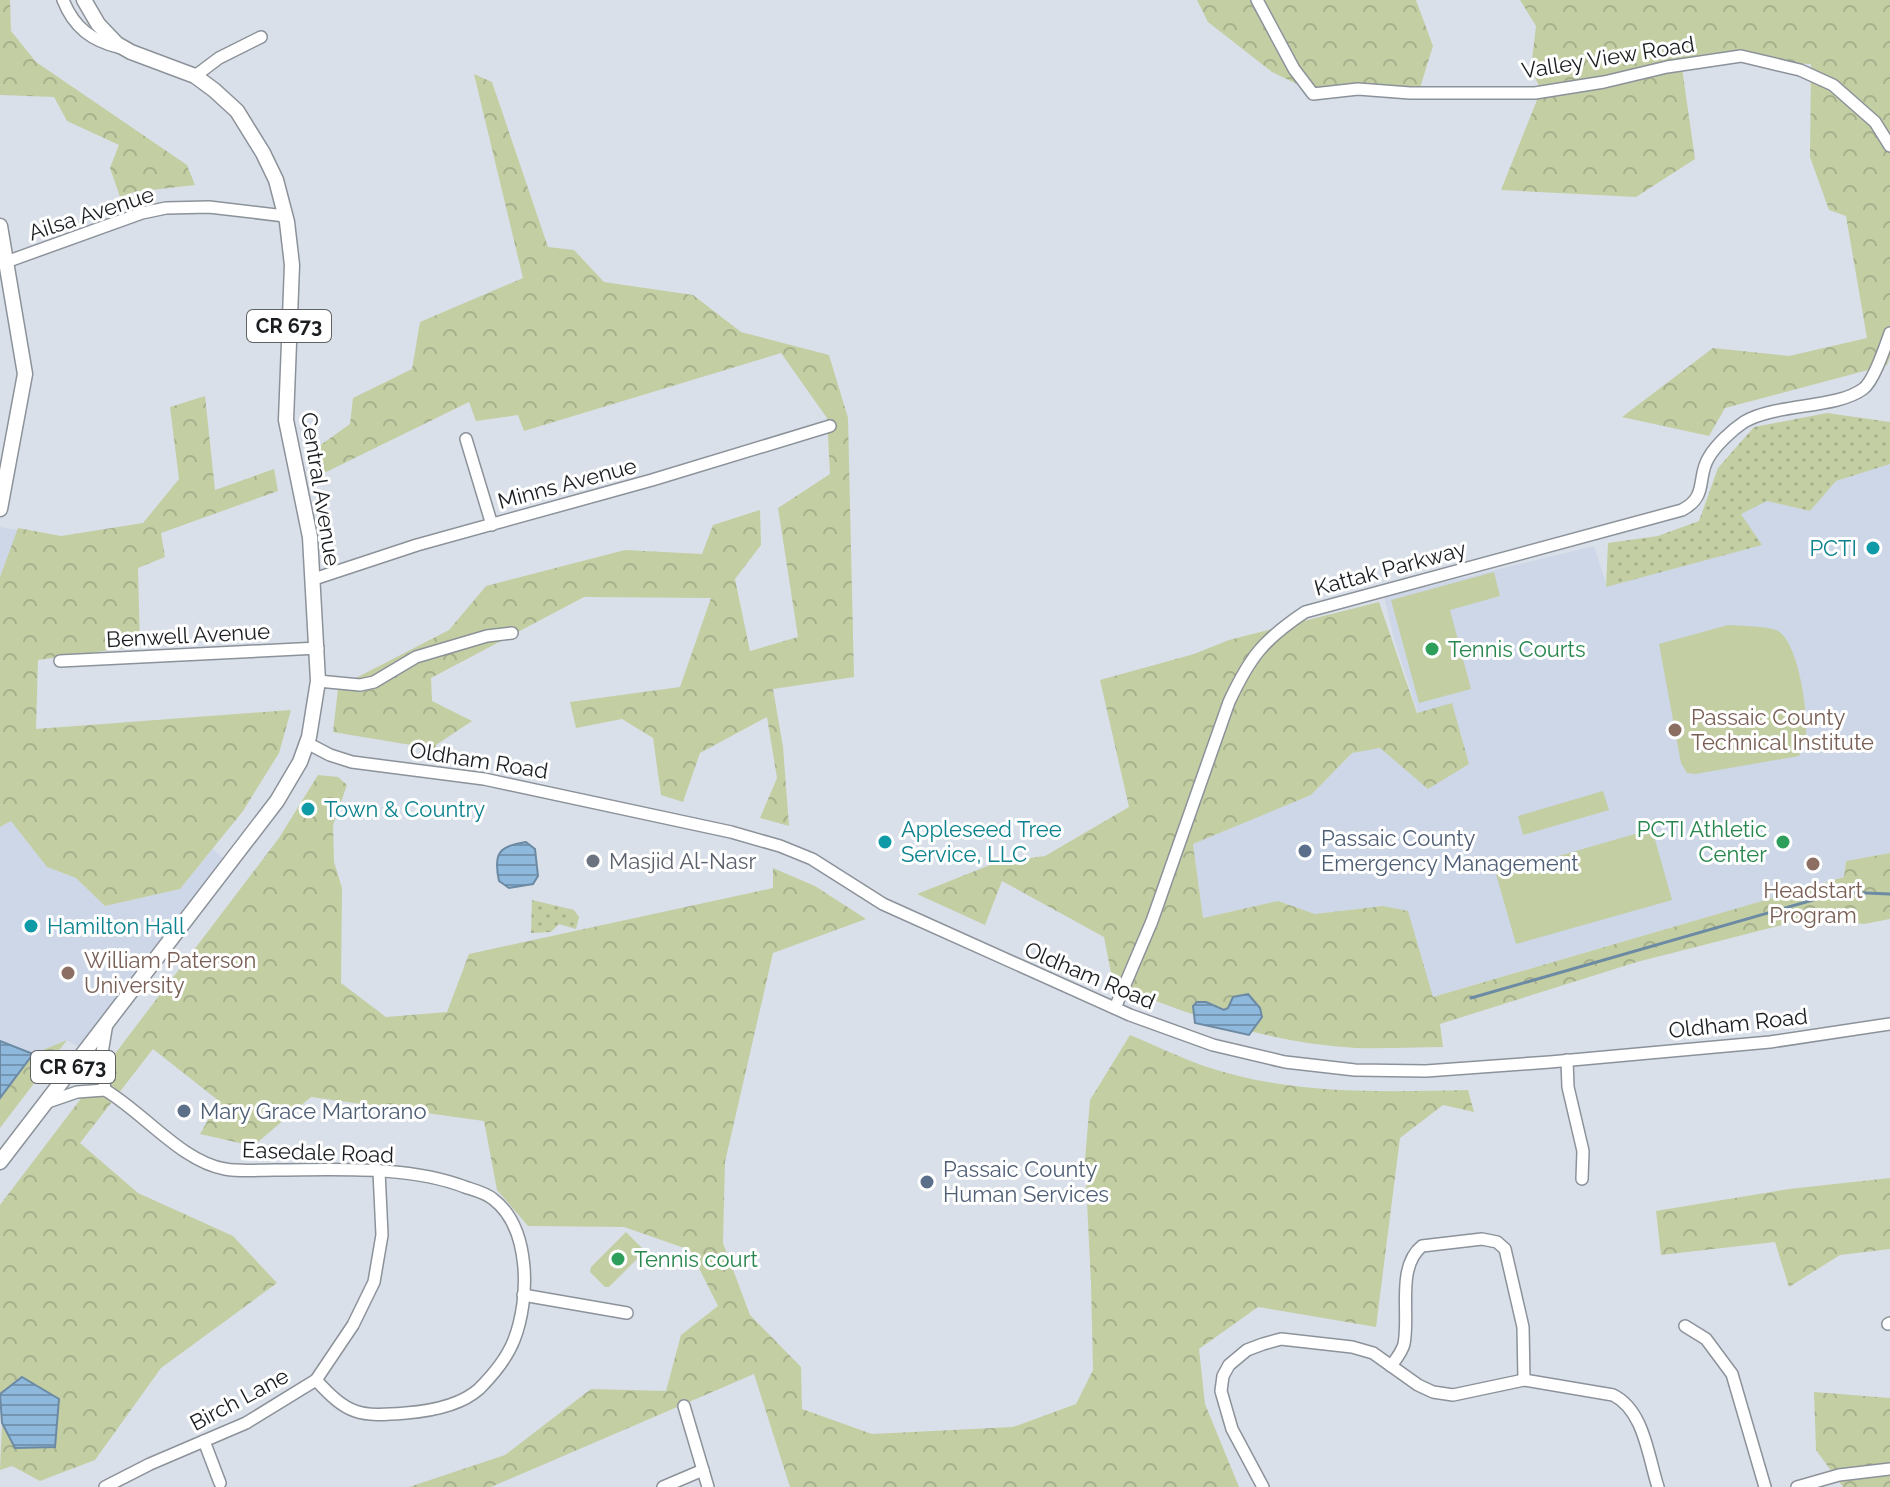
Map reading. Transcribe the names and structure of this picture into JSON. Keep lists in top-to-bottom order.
{
  "streets": {
    "main road": ["CR 673", "Central Avenue"],
    "street": [
      "Valley View Road",
      "Ailsa Avenue",
      "Minns Avenue",
      "Kattak Parkway",
      "Benwell Avenue",
      "Oldham Road",
      "Easedale Road",
      "Birch Lane"
    ]
  },
  "crossings": [
    ["Ailsa Avenue", "Central Avenue"],
    ["CR 673", "Central Avenue"],
    ["CR 673", "Oldham Road"],
    ["Minns Avenue", "Central Avenue"],
    ["Central Avenue", "Benwell Avenue"],
    ["Central Avenue", "Oldham Road"],
    ["Kattak Parkway", "Oldham Road"],
    ["Easedale Road", "Birch Lane"]
  ],
  "places": [
    "PCTI",
    "Tennis Courts",
    "Passaic County Technical Institute",
    "Town & Country",
    "Appleseed Tree Service, LLC",
    "PCTI Athletic Center",
    "Passaic County Emergency Management",
    "Masjid Al-Nasr",
    "Headstart Program",
    "Hamilton Hall",
    "William Paterson University",
    "Mary Grace Martorano",
    "Passaic County Human Services",
    "Tennis court"
  ]
}
